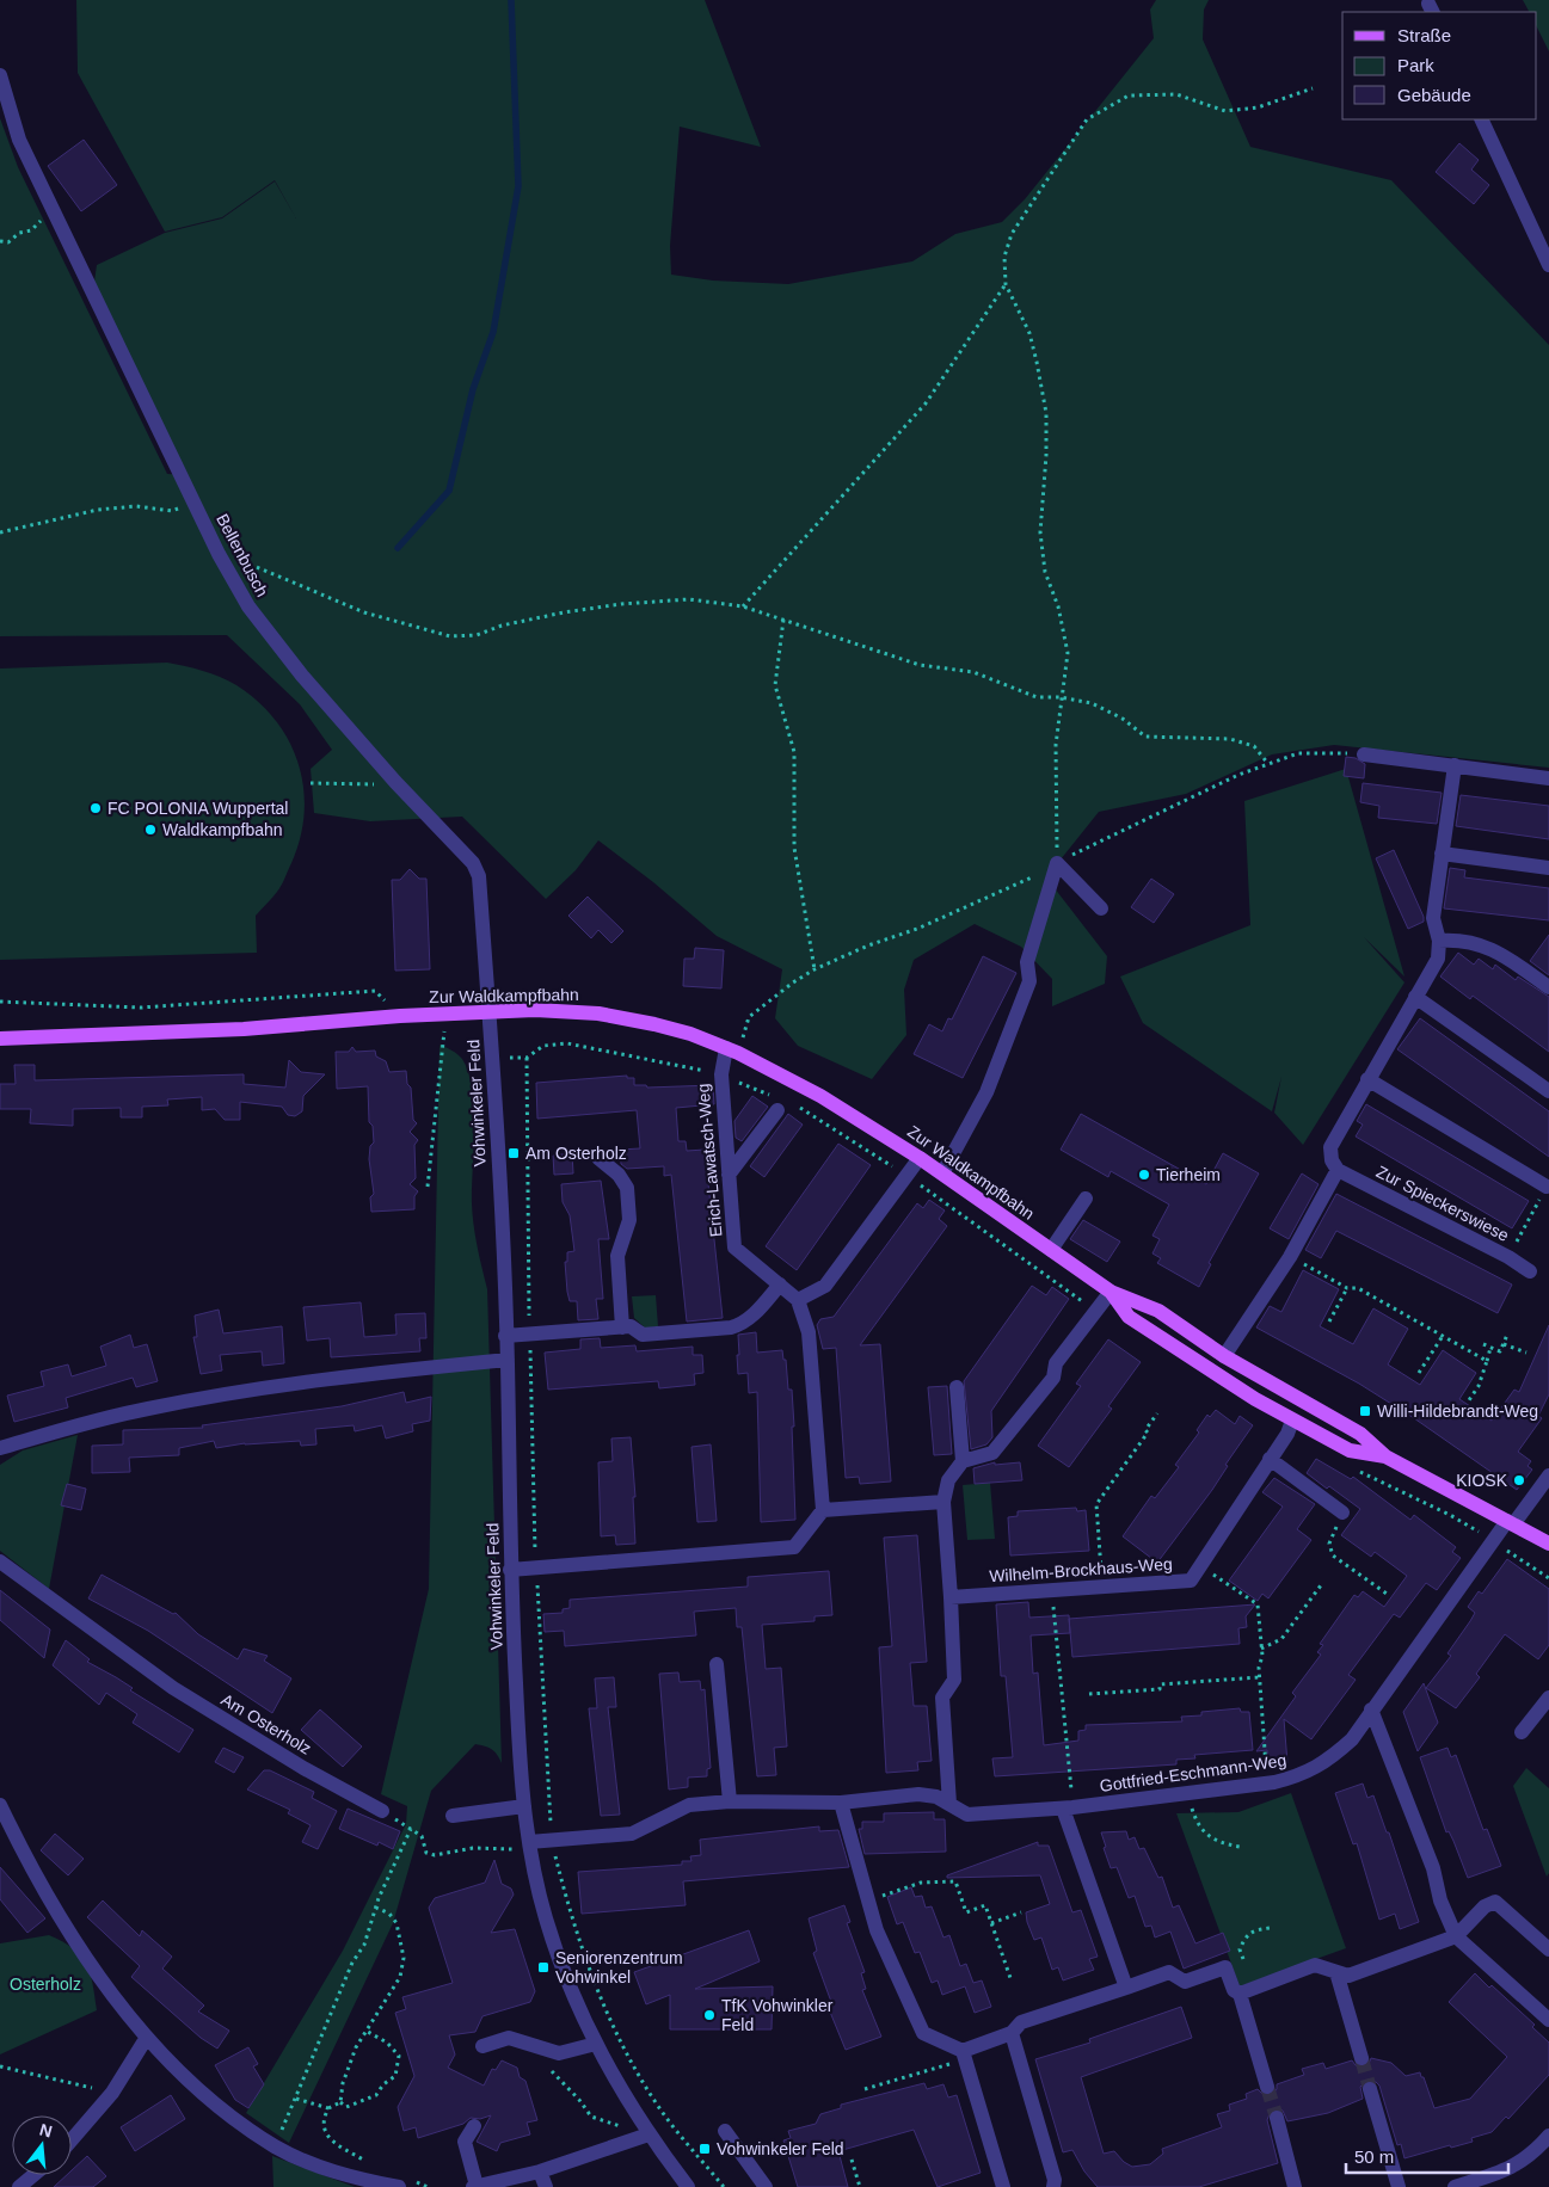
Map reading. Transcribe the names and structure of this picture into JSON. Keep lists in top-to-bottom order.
{
  "streets": {
    "main road": ["Zur Waldkampfbahn"],
    "street": [
      "Bellenbusch",
      "Vohwinkeler Feld",
      "Erich-Lawatsch-Weg",
      "Zur Spieckerswiese",
      "Wilhelm-Brockhaus-Weg",
      "Am Osterholz",
      "Gottfried-Eschmann-Weg"
    ]
  },
  "crossings": [
    ["Bellenbusch", "Zur Waldkampfbahn"],
    ["Bellenbusch", "Vohwinkeler Feld"],
    ["Zur Waldkampfbahn", "Vohwinkeler Feld"],
    ["Zur Waldkampfbahn", "Erich-Lawatsch-Weg"],
    ["Zur Waldkampfbahn", "Wilhelm-Brockhaus-Weg"],
    ["Zur Waldkampfbahn", "Gottfried-Eschmann-Weg"],
    ["Vohwinkeler Feld", "Gottfried-Eschmann-Weg"]
  ],
  "parks": ["Osterholz"],
  "places": {
    "other": [
      "FC POLONIA Wuppertal",
      "Waldkampfbahn",
      "Tierheim",
      "KIOSK",
      "TfK Vohwinkler Feld"
    ],
    "transit": [
      "Am Osterholz",
      "Willi-Hildebrandt-Weg",
      "Seniorenzentrum Vohwinkel",
      "Vohwinkeler Feld"
    ]
  },
  "legend": ["Straße", "Park", "Gebäude"],
  "scale_bar": "50 m",
  "north": "top"
}
